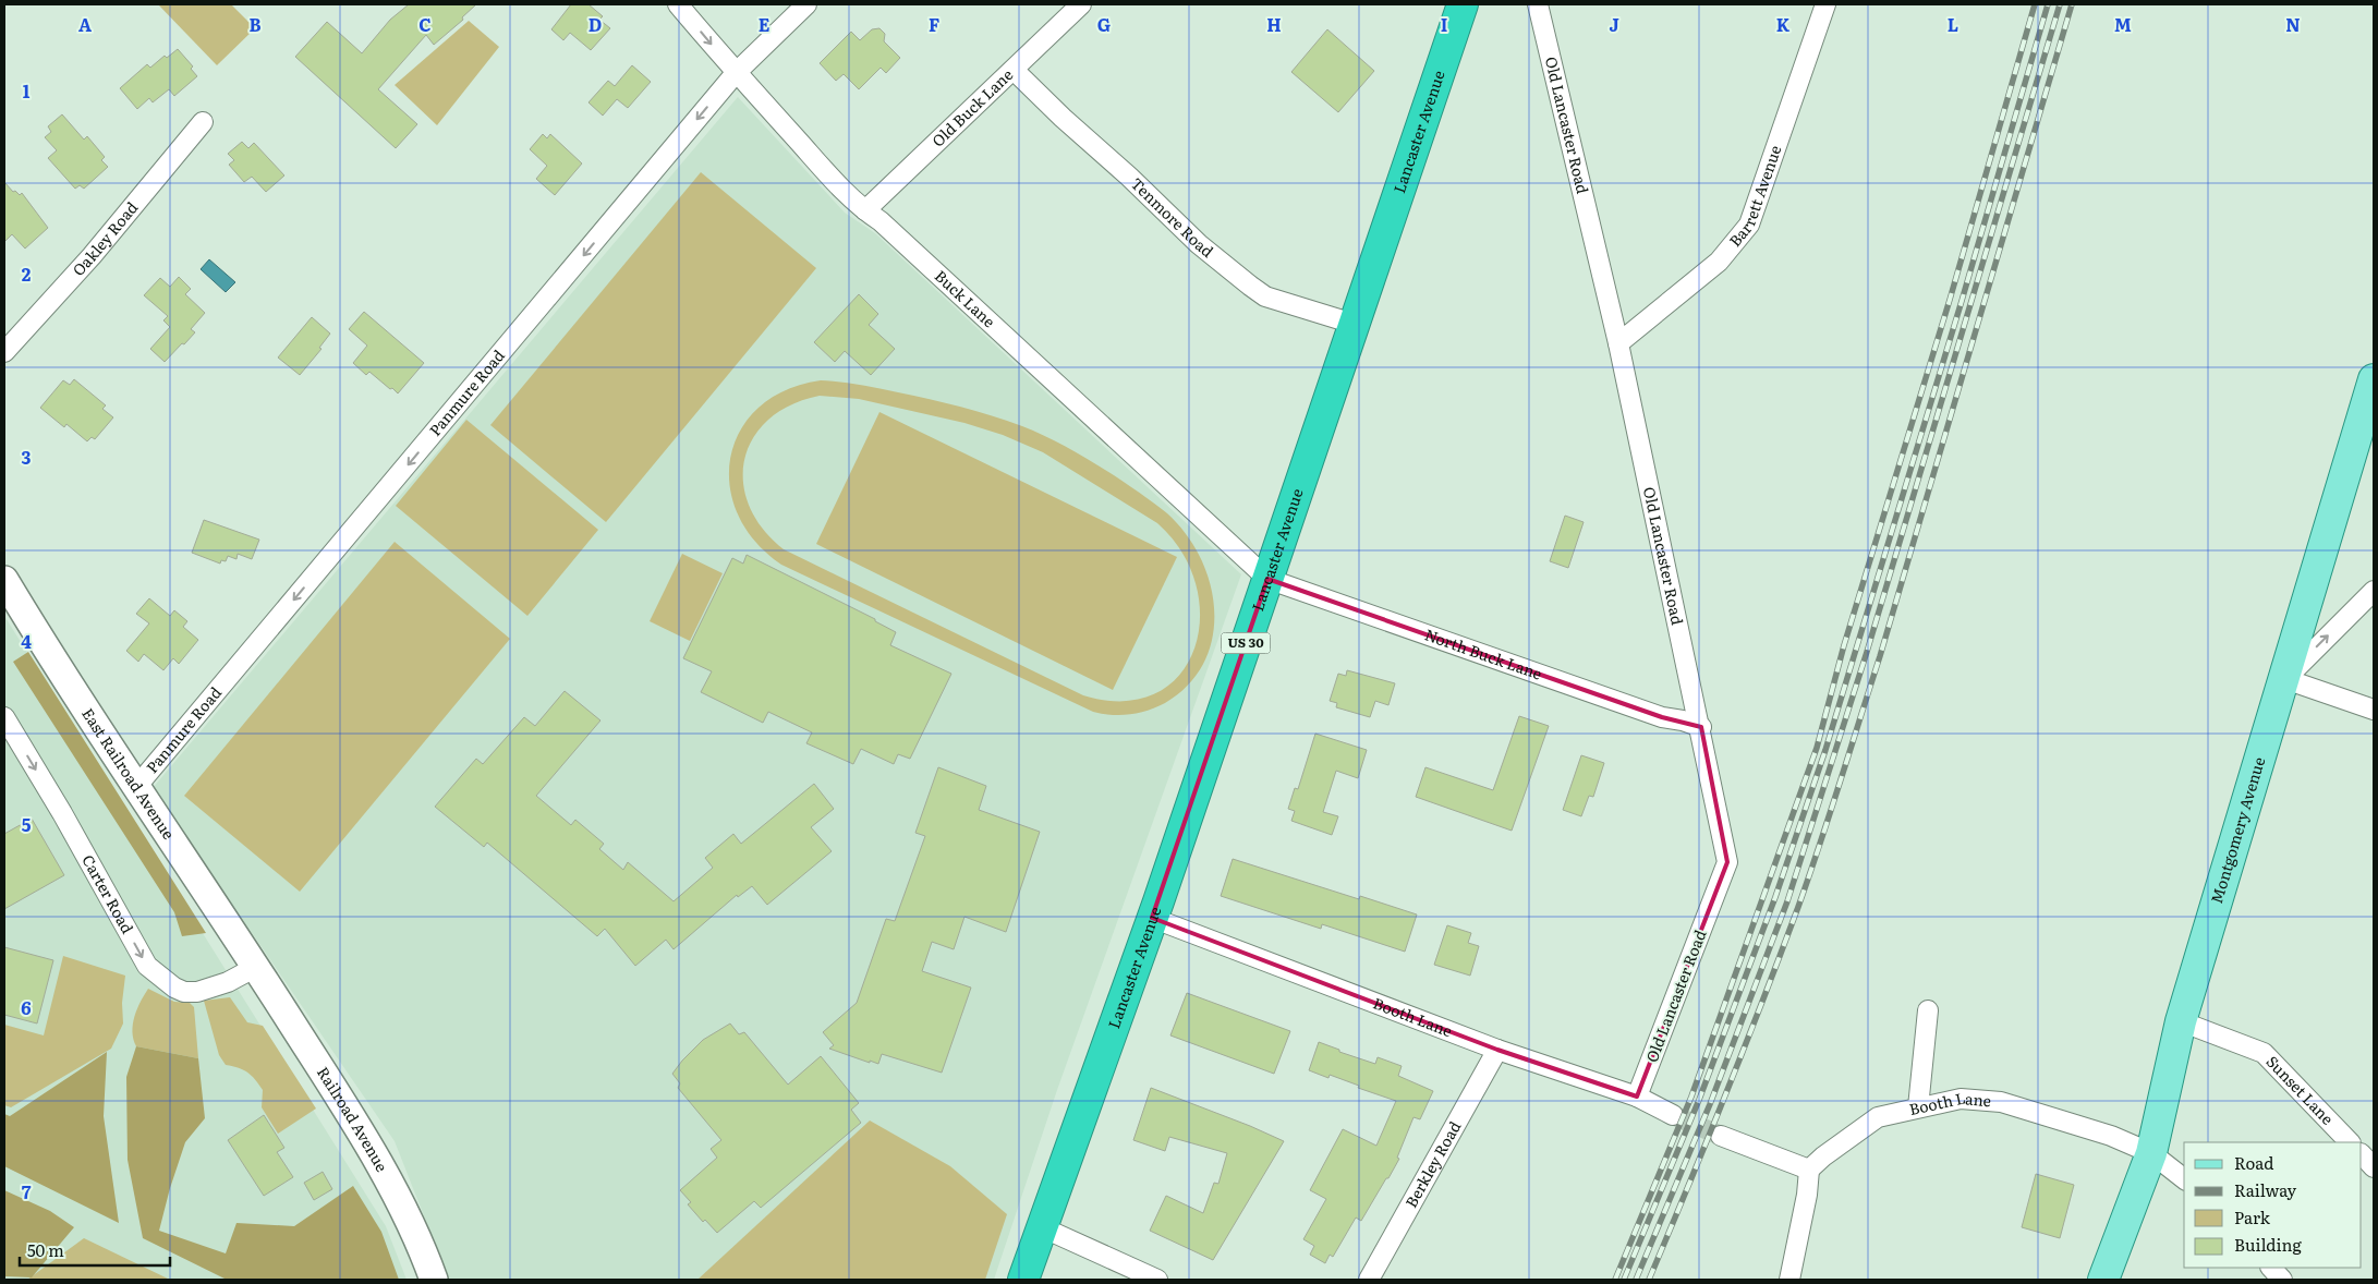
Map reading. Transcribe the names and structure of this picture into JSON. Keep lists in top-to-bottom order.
{
  "streets": {
    "highway": ["Lancaster Avenue", "US 30"],
    "main road": ["Montgomery Avenue"],
    "street": [
      "Old Buck Lane",
      "Old Lancaster Road",
      "Barrett Avenue",
      "Tenmore Road",
      "Oakley Road",
      "Buck Lane",
      "Panmure Road",
      "North Buck Lane",
      "East Railroad Avenue",
      "Carter Road",
      "Booth Lane",
      "Sunset Lane",
      "Railroad Avenue",
      "Berkley Road"
    ]
  },
  "crossings": [
    ["Old Buck Lane", "Tenmore Road"],
    ["Old Buck Lane", "Buck Lane"],
    ["Old Lancaster Road", "Barrett Avenue"],
    ["Old Lancaster Road", "North Buck Lane"],
    ["Old Lancaster Road", "Booth Lane"],
    ["Lancaster Avenue", "Tenmore Road"],
    ["Lancaster Avenue", "Buck Lane"],
    ["Lancaster Avenue", "North Buck Lane"],
    ["Lancaster Avenue", "Booth Lane"],
    ["Buck Lane", "Panmure Road"],
    ["Buck Lane", "North Buck Lane"],
    ["Panmure Road", "East Railroad Avenue"],
    ["East Railroad Avenue", "Carter Road"],
    ["East Railroad Avenue", "Railroad Avenue"],
    ["Montgomery Avenue", "Booth Lane"],
    ["Montgomery Avenue", "Sunset Lane"],
    ["Carter Road", "Railroad Avenue"],
    ["Booth Lane", "Berkley Road"]
  ],
  "one_way": ["Panmure Road", "Carter Road"],
  "legend": [
    "Road",
    "Railway",
    "Park",
    "Building"
  ],
  "scale_bar": "50 m",
  "grid": {
    "columns": [
      "A",
      "B",
      "C",
      "D",
      "E",
      "F",
      "G",
      "H",
      "I",
      "J",
      "K",
      "L",
      "M",
      "N"
    ],
    "rows": [
      "1",
      "2",
      "3",
      "4",
      "5",
      "6",
      "7"
    ]
  }
}
